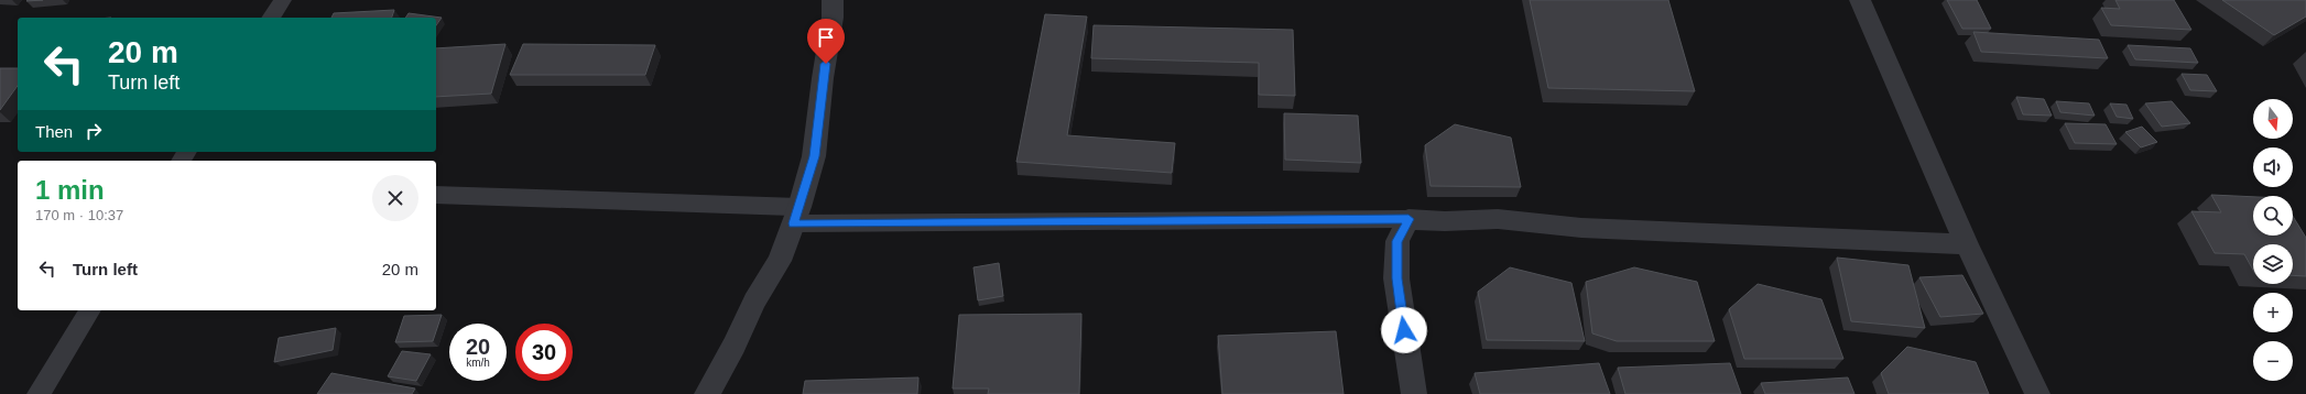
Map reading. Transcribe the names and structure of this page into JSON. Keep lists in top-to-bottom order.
{
  "north": "bottom",
  "page": {
    "turn": ["20 m", "Turn left"],
    "map_buttons": ["+", "−"],
    "then": "Then",
    "heading": ["1 min", "170 m · 10:37"],
    "list": [
      {
        "name": "Turn left",
        "value": "20 m"
      }
    ],
    "speed": "20 km/h",
    "limit": "30"
  }
}
